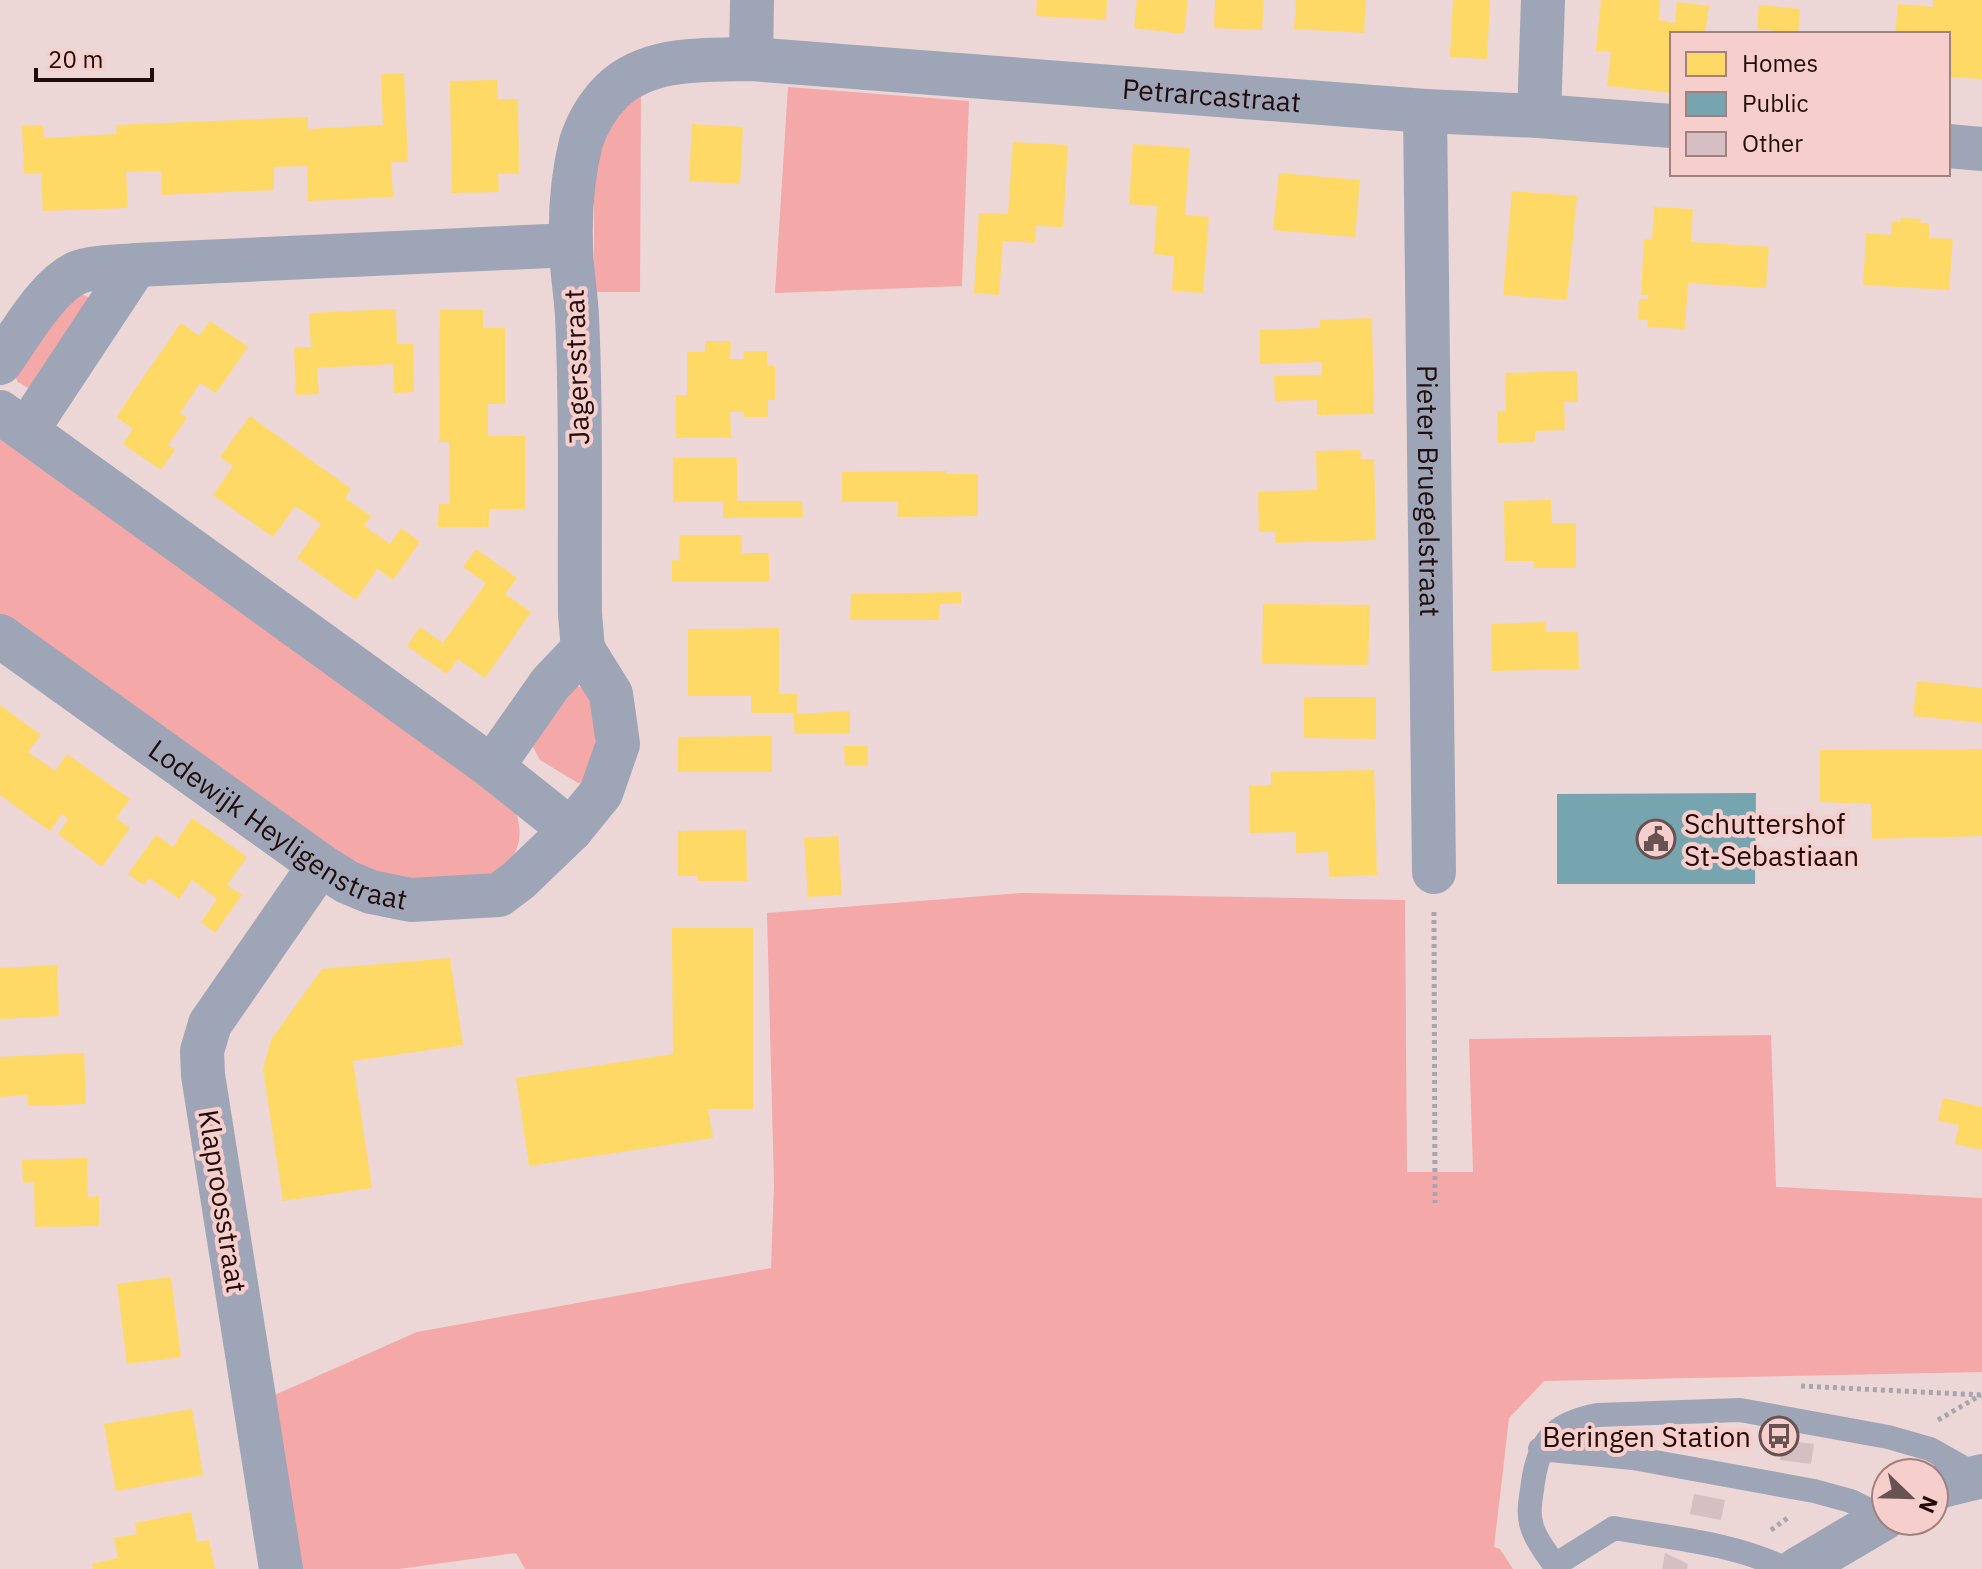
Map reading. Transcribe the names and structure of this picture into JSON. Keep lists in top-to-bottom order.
{
  "streets": {
    "street": [
      "Petrarcastraat",
      "Jagersstraat",
      "Pieter Bruegelstraat",
      "Lodewijk Heyligenstraat",
      "Klaproosstraat"
    ]
  },
  "crossings": [
    ["Petrarcastraat", "Jagersstraat"],
    ["Petrarcastraat", "Pieter Bruegelstraat"],
    ["Jagersstraat", "Lodewijk Heyligenstraat"],
    ["Lodewijk Heyligenstraat", "Klaproosstraat"]
  ],
  "places": {
    "public building": ["Schuttershof St-Sebastiaan"],
    "bus stop": ["Beringen Station"]
  },
  "legend": ["Homes", "Public", "Other"],
  "scale_bar": "20 m",
  "north": "bottom right"
}
